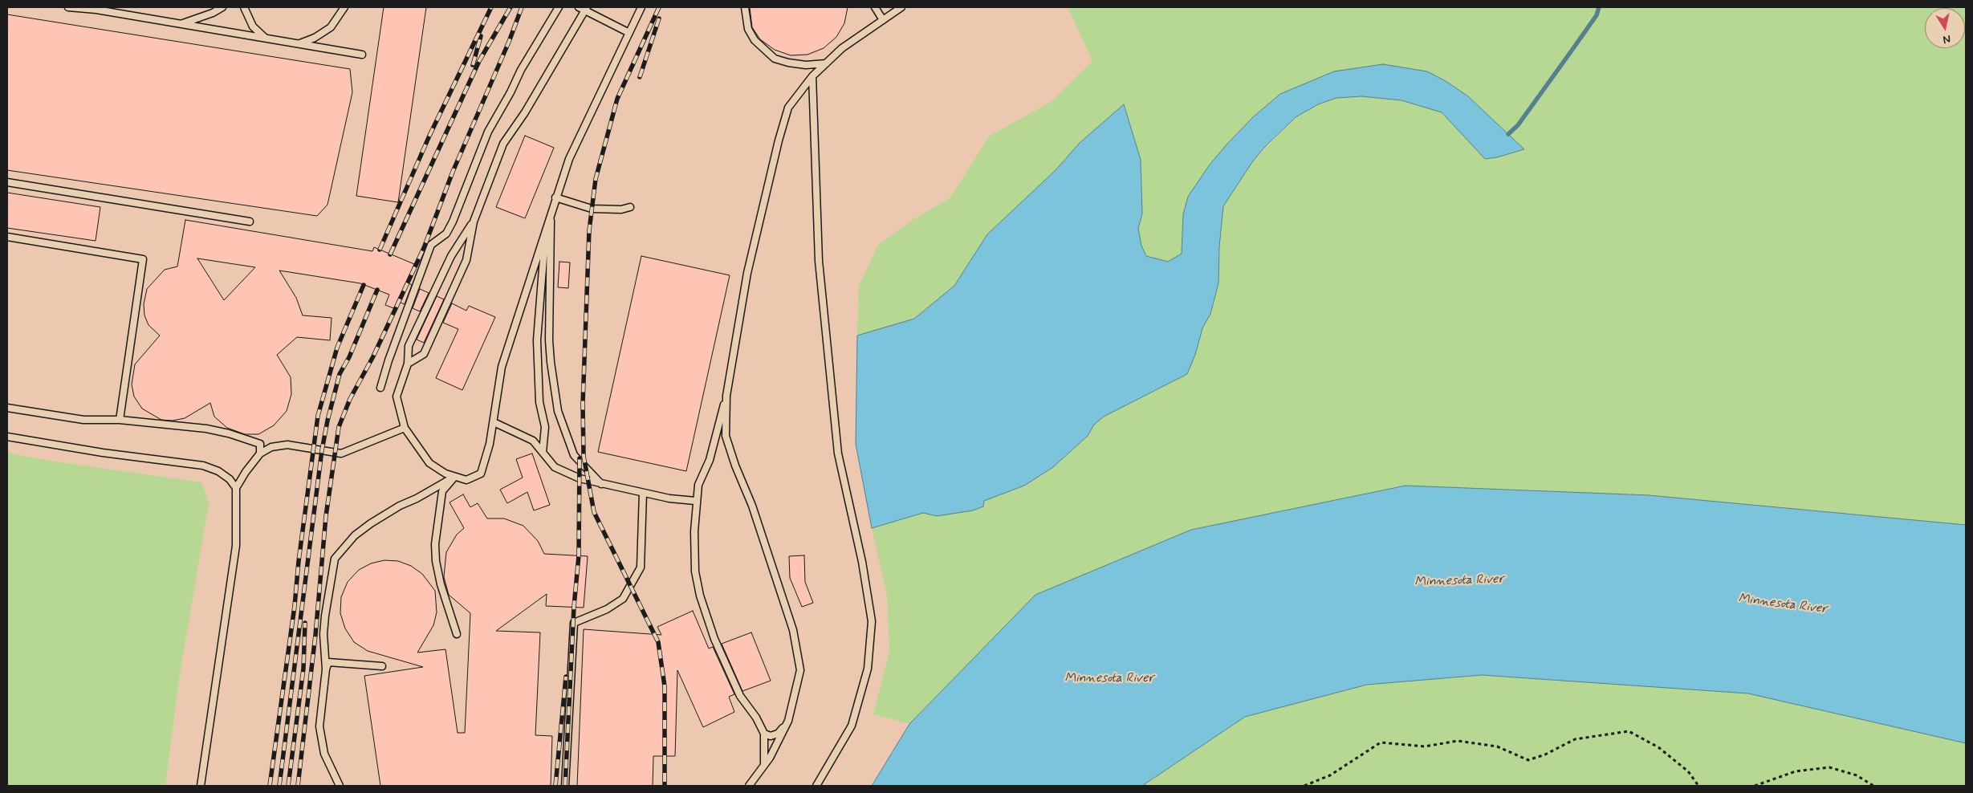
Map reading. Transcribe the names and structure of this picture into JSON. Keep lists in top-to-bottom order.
{
  "water": ["Minnesota River"],
  "north": "bottom"
}
